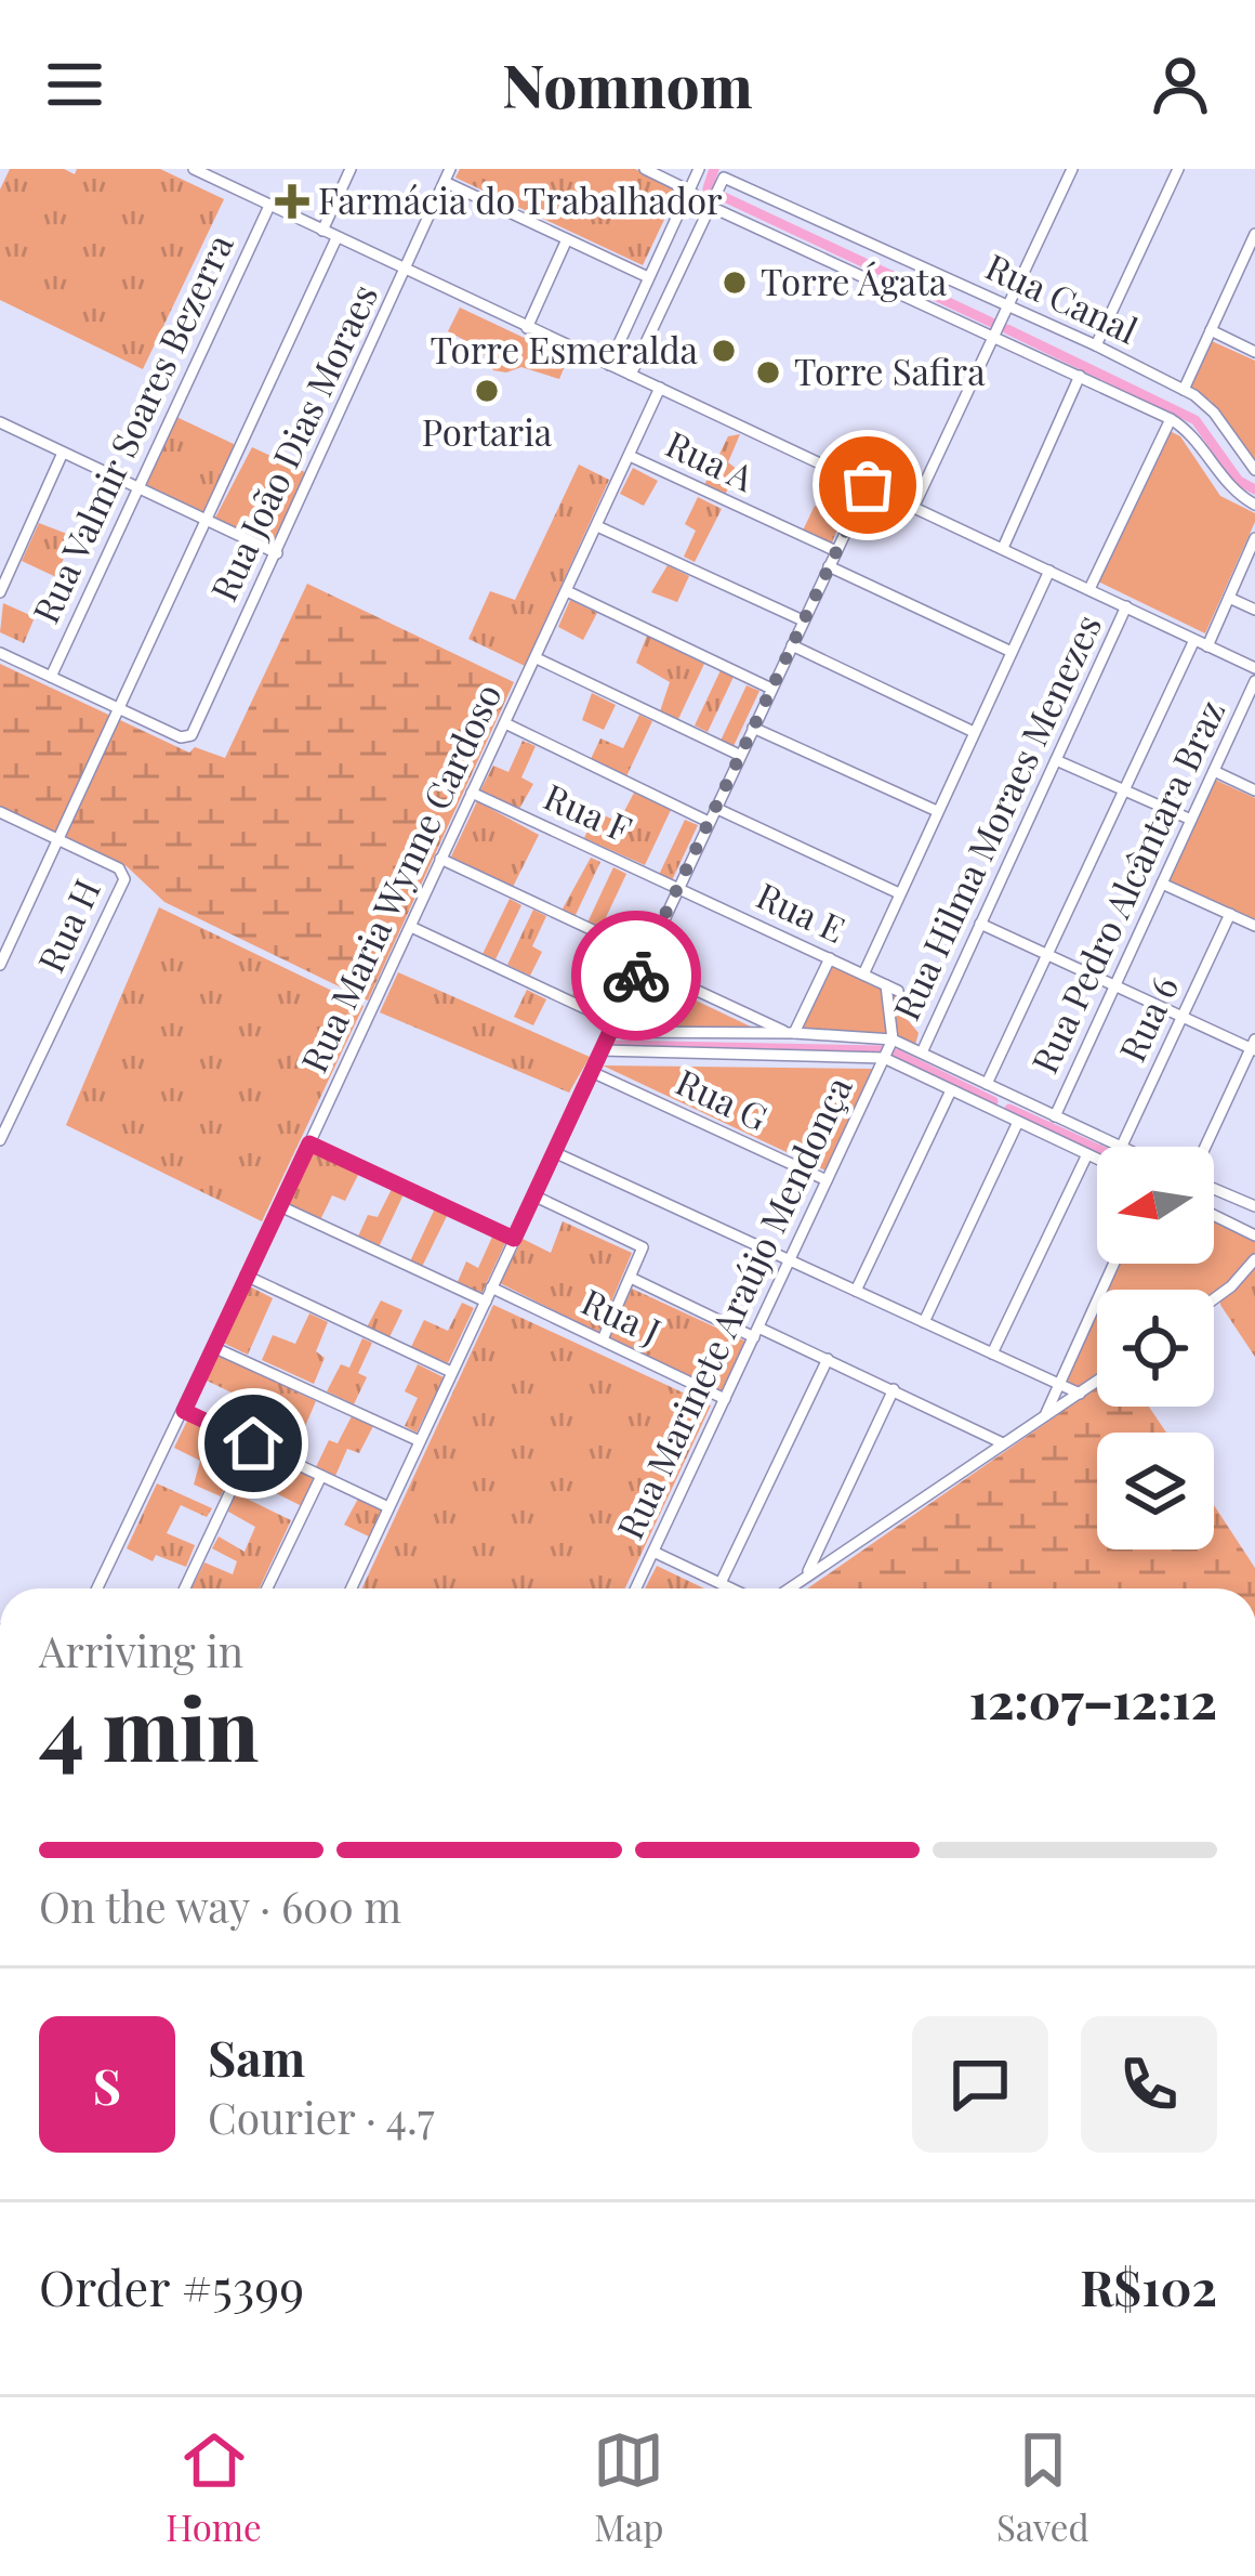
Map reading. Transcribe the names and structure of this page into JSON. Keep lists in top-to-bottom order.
{
  "streets": {
    "street": [
      "Rua Canal",
      "Rua Valmir Soares Bezerra",
      "Rua João Dias Moraes",
      "Rua A",
      "Rua F",
      "Rua Hilma Moraes Menezes",
      "Rua Maria Wynne Cardoso",
      "Rua Pedro Alcântara Braz",
      "Rua E",
      "Rua H",
      "Rua 6",
      "Rua G",
      "Rua Marinete Araújo Mendonça",
      "Rua J"
    ]
  },
  "crossings": [
    ["Rua A", "Rua Maria Wynne Cardoso"],
    ["Rua F", "Rua Maria Wynne Cardoso"],
    ["Rua F", "Rua E"],
    ["Rua E", "Rua Marinete Araújo Mendonça"],
    ["Rua G", "Rua Marinete Araújo Mendonça"],
    ["Rua Marinete Araújo Mendonça", "Rua J"]
  ],
  "places": {
    "health": ["Farmácia do Trabalhador"],
    "other": [
      "Torre Ágata",
      "Torre Esmeralda",
      "Torre Safira",
      "Portaria"
    ]
  },
  "north": "left",
  "page": {
    "header": "Nomnom",
    "heading": ["4 min", "Arriving in", "12:07–12:12"],
    "panel": [
      "Sam",
      "Courier · 4.7",
      "Order #5399",
      "R$102"
    ],
    "bar": "On the way · 600 m",
    "round": "S",
    "tabs": ["Home", "Map", "Saved"]
  }
}
